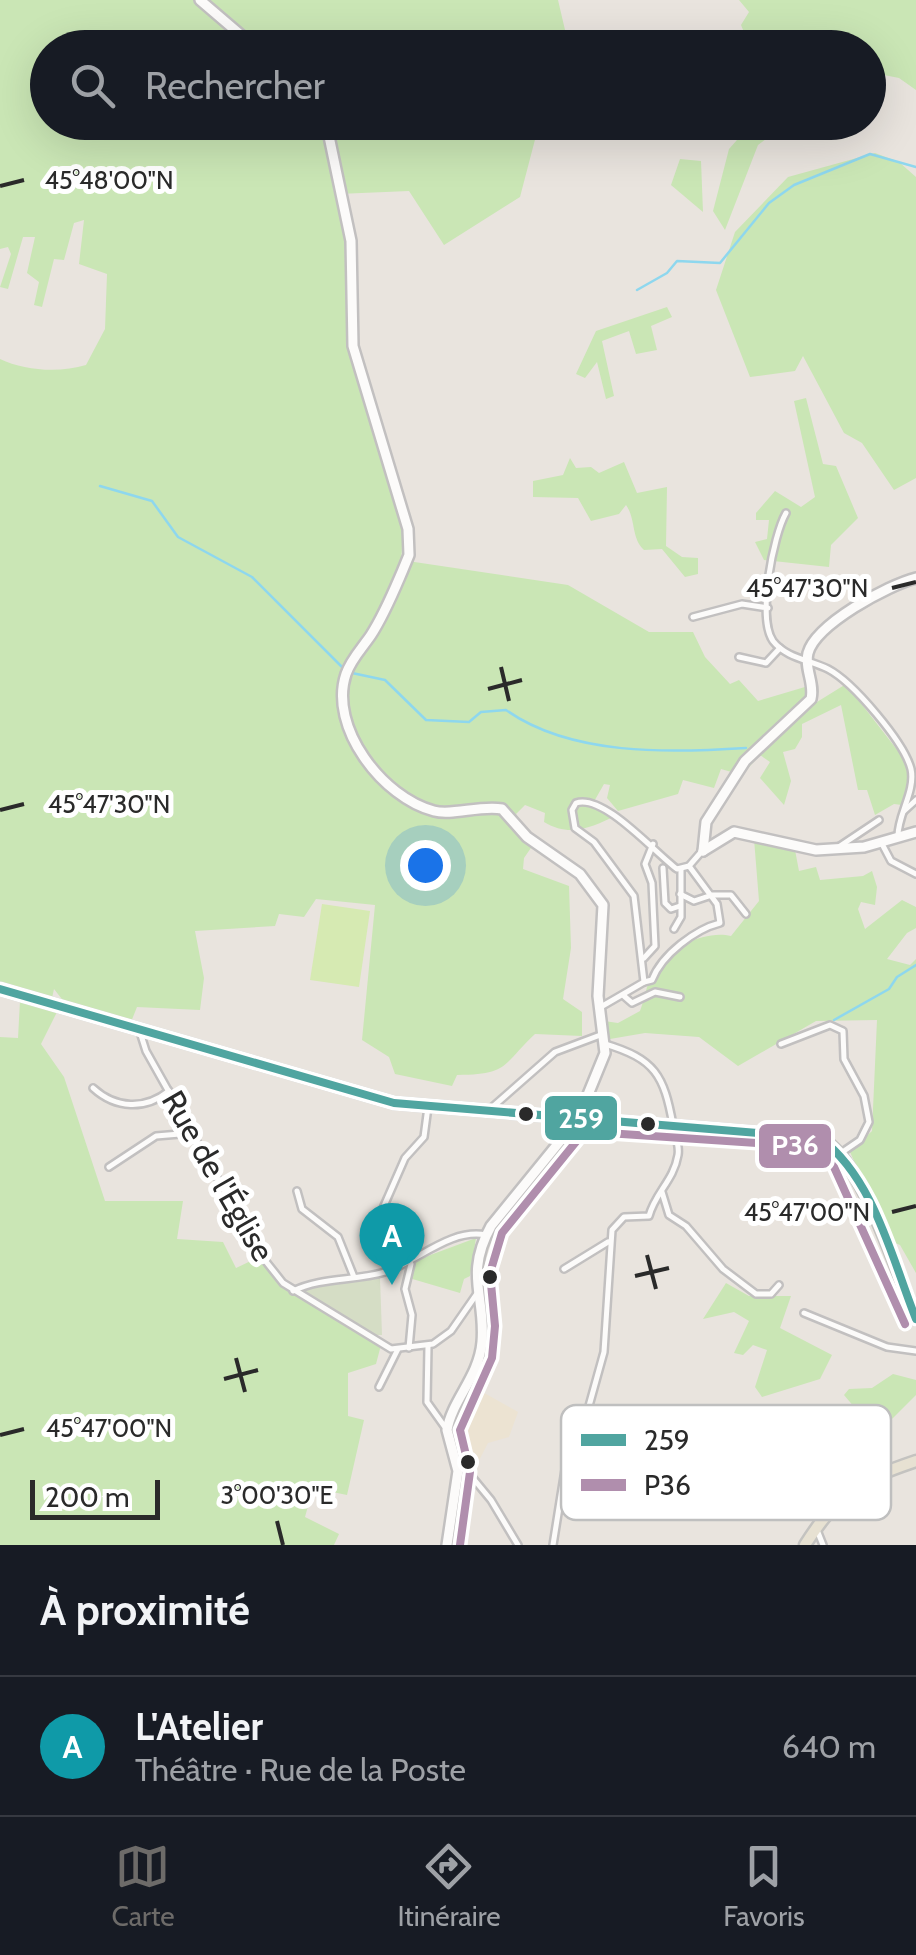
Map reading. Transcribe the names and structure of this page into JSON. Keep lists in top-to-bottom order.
{
  "streets": {
    "street": ["Rue de l'Église"]
  },
  "lines": ["transit line 259", "transit line P36"],
  "legend": ["259", "P36"],
  "scale_bar": "200 m",
  "page": {
    "search": "Rechercher",
    "pins": "A",
    "scale": "200 m",
    "heading": "À proximité",
    "list": [
      {
        "mark": "A",
        "name": "L'Atelier",
        "note": "Théâtre · Rue de la Poste",
        "value": "640 m"
      }
    ],
    "nav": ["Carte", "Itinéraire", "Favoris"]
  },
  "coordinates": [
    "45°48'00\"N",
    "45°47'30\"N",
    "45°47'00\"N",
    "3°00'30\"E"
  ]
}
